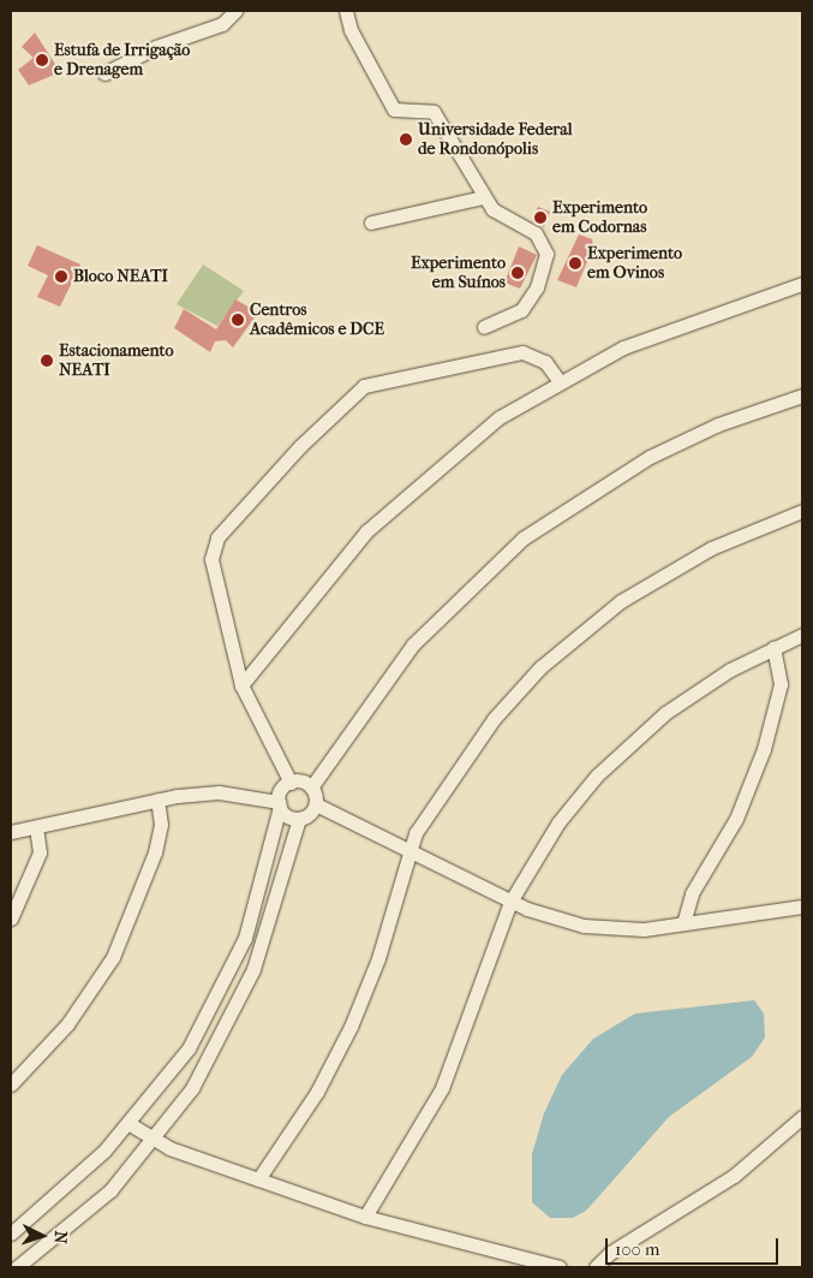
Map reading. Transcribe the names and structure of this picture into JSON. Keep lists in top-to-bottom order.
{
  "places": [
    "Estufa de Irrigação e Drenagem",
    "Universidade Federal de Rondonópolis",
    "Experimento em Codornas",
    "Experimento em Ovinos",
    "Experimento em Suínos",
    "Bloco NEATI",
    "Centros Acadêmicos e DCE",
    "Estacionamento NEATI"
  ],
  "scale_bar": "100 m",
  "north": "right"
}
